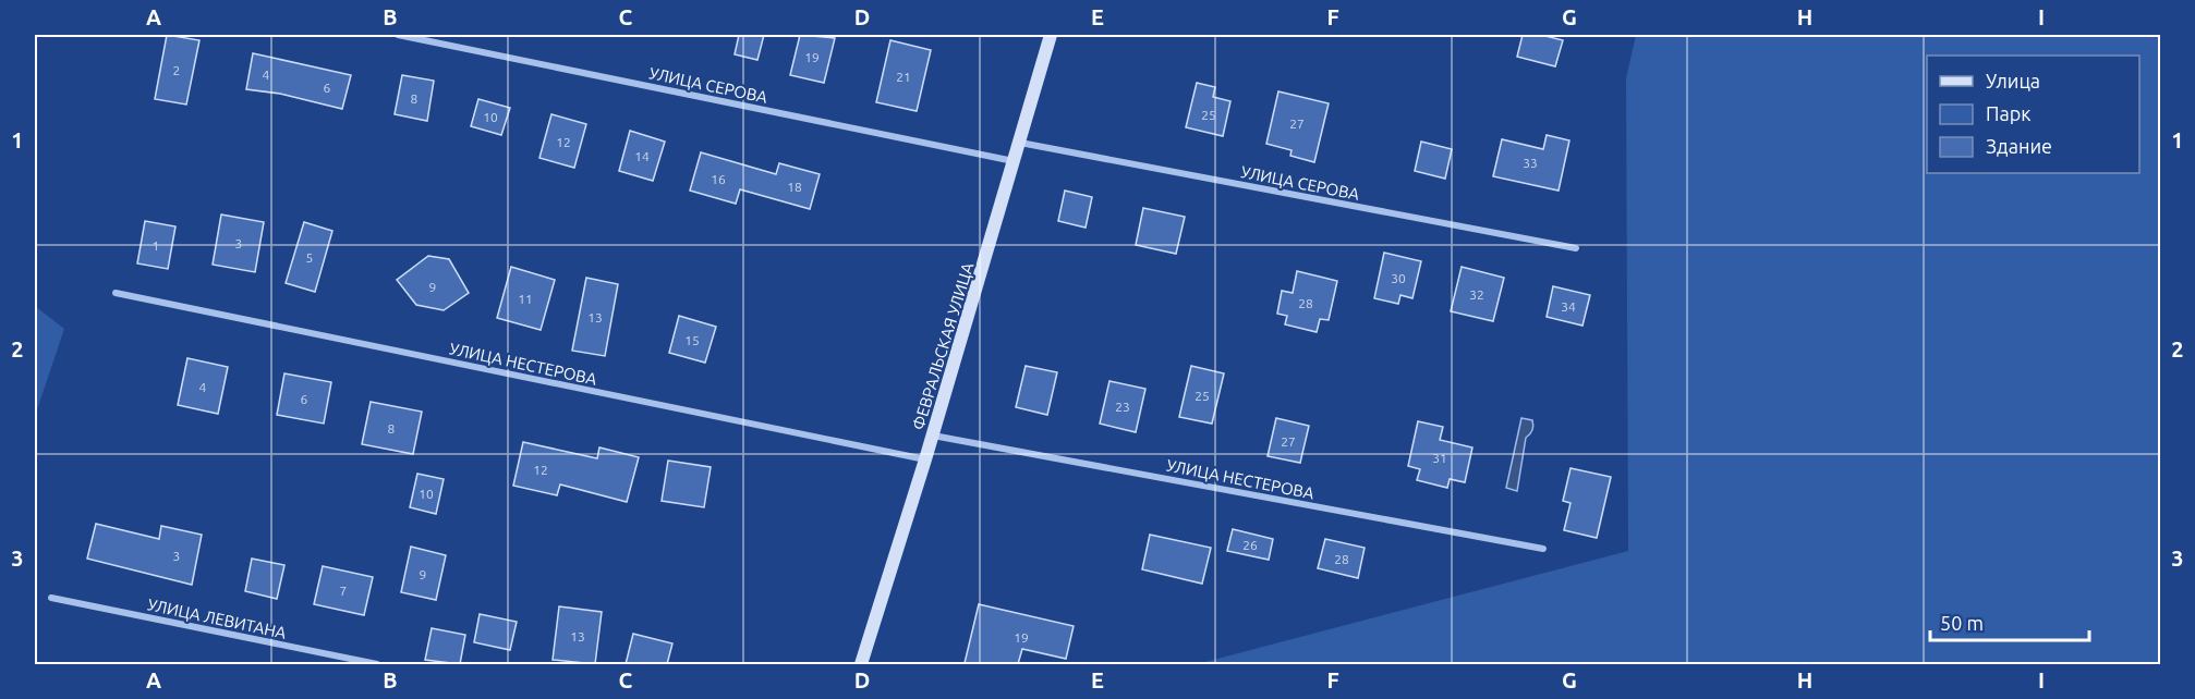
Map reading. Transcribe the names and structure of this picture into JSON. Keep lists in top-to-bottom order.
{
  "streets": {
    "main road": ["ФЕВРАЛЬСКАЯ УЛИЦА"],
    "street": ["УЛИЦА СЕРОВА", "УЛИЦА НЕСТЕРОВА", "УЛИЦА ЛЕВИТАНА"]
  },
  "crossings": [
    ["УЛИЦА СЕРОВА", "ФЕВРАЛЬСКАЯ УЛИЦА"],
    ["ФЕВРАЛЬСКАЯ УЛИЦА", "УЛИЦА НЕСТЕРОВА"]
  ],
  "house_numbers": [
    "19",
    "2",
    "4",
    "21",
    "6",
    "8",
    "25",
    "10",
    "27",
    "12",
    "14",
    "33",
    "16",
    "18",
    "3",
    "1",
    "5",
    "30",
    "9",
    "32",
    "11",
    "28",
    "34",
    "13",
    "15",
    "4",
    "25",
    "6",
    "23",
    "8",
    "27",
    "31",
    "12",
    "10",
    "26",
    "3",
    "28",
    "9",
    "7",
    "13",
    "19"
  ],
  "legend": ["Улица", "Парк", "Здание"],
  "scale_bar": "50 m",
  "grid": {
    "columns": [
      "A",
      "B",
      "C",
      "D",
      "E",
      "F",
      "G",
      "H",
      "I"
    ],
    "rows": ["1", "2", "3"]
  }
}
